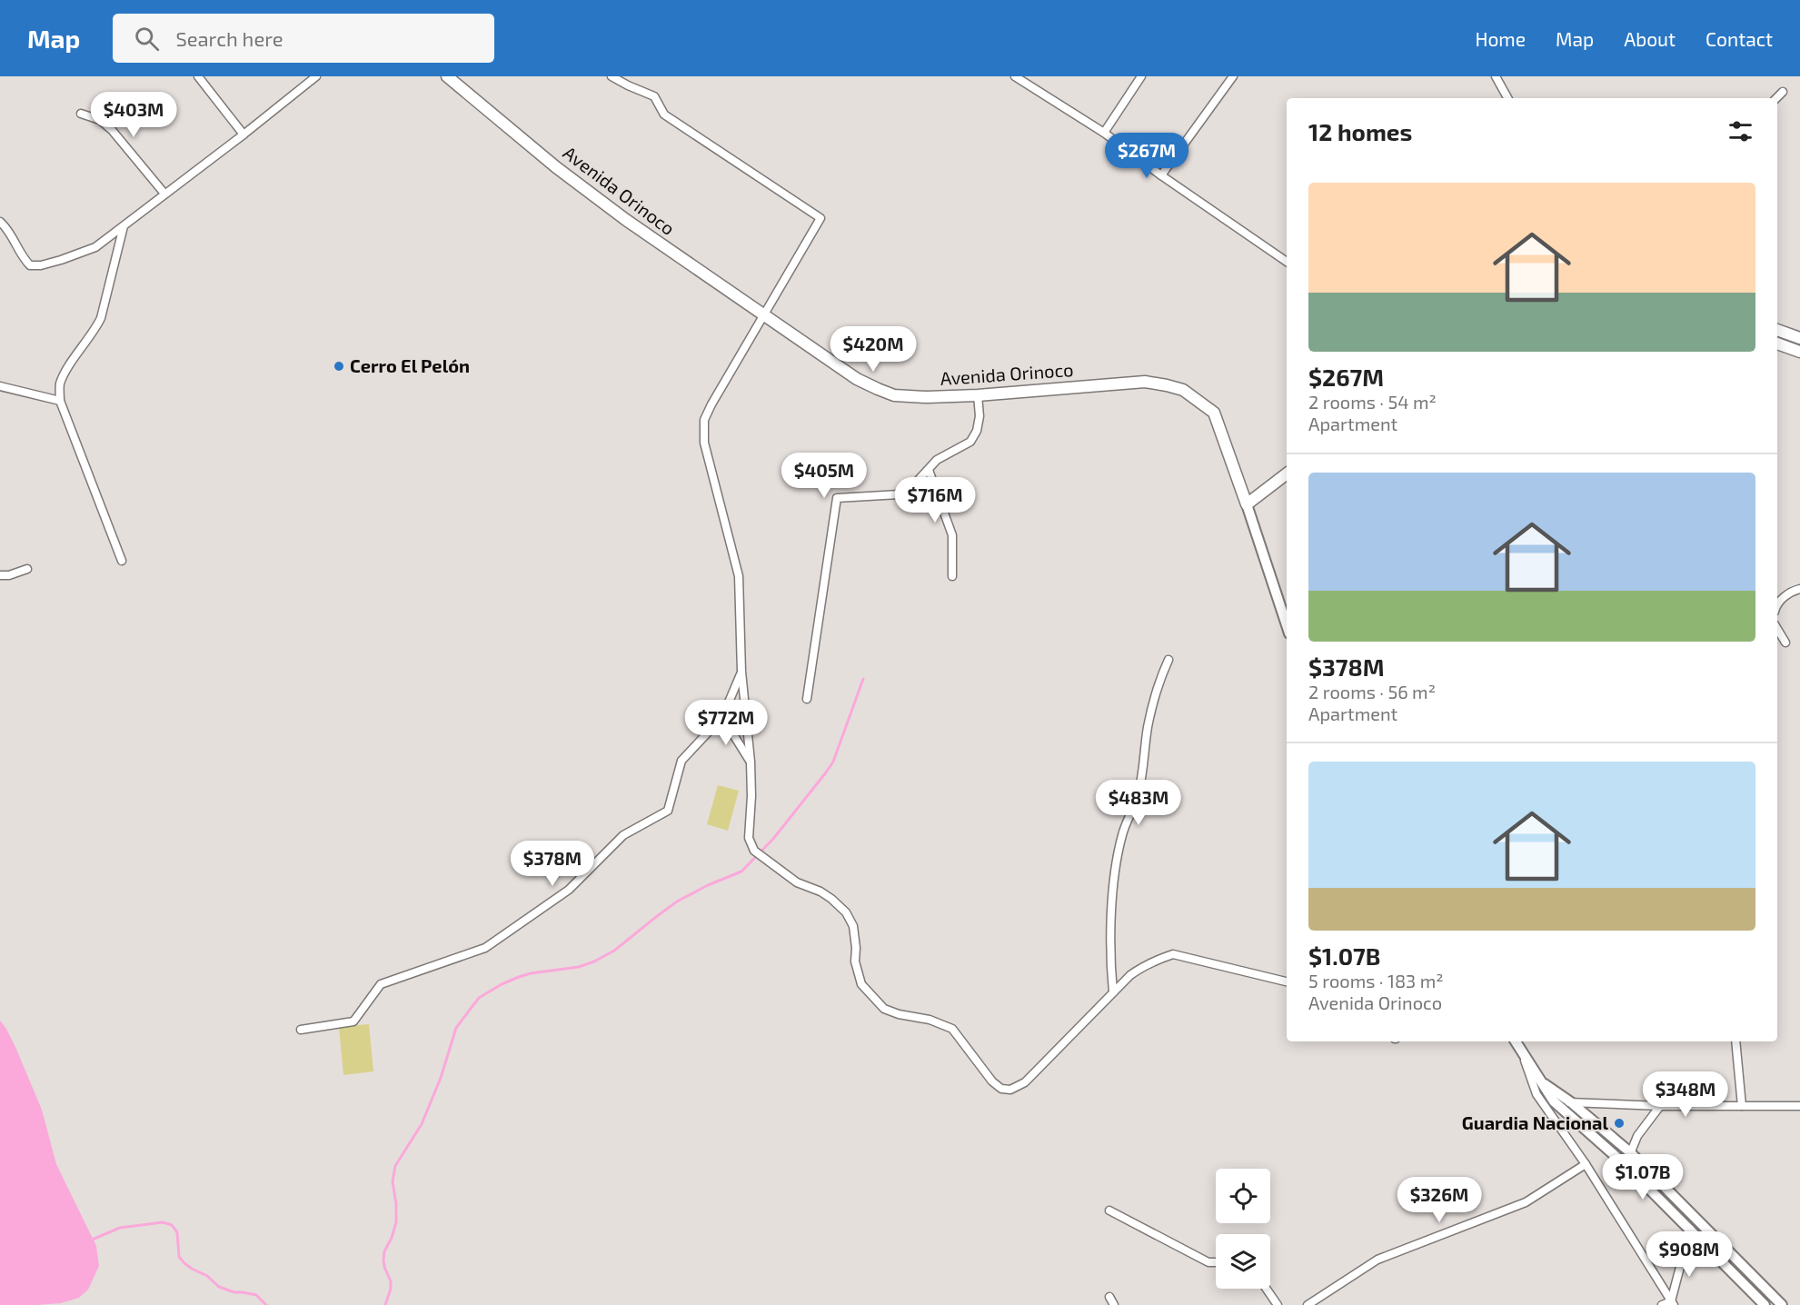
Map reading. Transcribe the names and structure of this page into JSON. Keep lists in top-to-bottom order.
{
  "streets": {
    "main road": ["Avenida Orinoco"]
  },
  "places": ["Cerro El Pelón", "Guardia Nacional"],
  "page": {
    "header": "Map",
    "search": "Search here",
    "nav": [
      "Home",
      "Map",
      "About",
      "Contact"
    ],
    "price": [
      "$403M",
      "$267M",
      "$420M",
      "$405M",
      "$716M",
      "$772M",
      "$483M",
      "$378M",
      "$348M",
      "$1.07B",
      "$326M",
      "$908M"
    ],
    "heading": "12 homes",
    "list": [
      {
        "name": "$267M",
        "note": "2 rooms · 54 m² · Apartment"
      },
      {
        "name": "$378M",
        "note": "2 rooms · 56 m² · Apartment"
      },
      {
        "name": "$1.07B",
        "note": "5 rooms · 183 m² · Avenida Orinoco"
      }
    ]
  }
}
